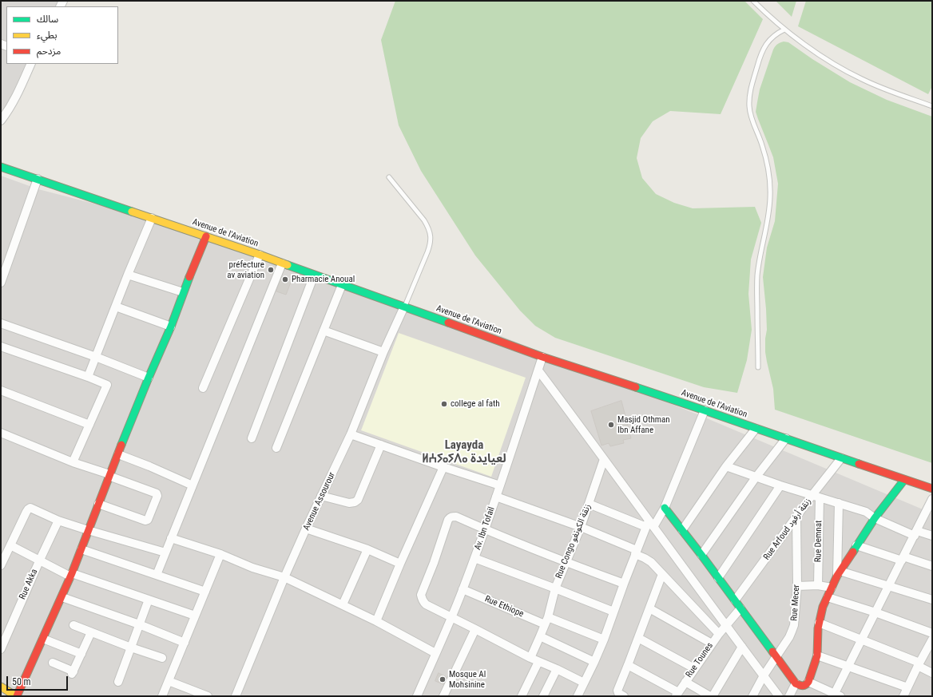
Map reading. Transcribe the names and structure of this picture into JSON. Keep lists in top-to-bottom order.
{
  "streets": {
    "street": [
      "Avenue de l'Aviation",
      "Avenue Assourour",
      "Av. Ibn Tofail",
      "Rue Arfoud زنقة أرفود",
      "Rue Congo زنقة الكونغو",
      "Rue Demnat",
      "Rue Akka",
      "Rue Mecer",
      "Rue Ethiope",
      "Rue Tounes"
    ]
  },
  "crossings": [
    ["Avenue de l'Aviation", "Avenue Assourour"],
    ["Avenue de l'Aviation", "Av. Ibn Tofail"],
    ["Avenue de l'Aviation", "Rue Arfoud زنقة أرفود"],
    ["Av. Ibn Tofail", "Rue Ethiope"],
    ["Rue Arfoud زنقة أرفود", "Rue Demnat"],
    ["Rue Arfoud زنقة أرفود", "Rue Mecer"],
    ["Rue Congo زنقة الكونغو", "Rue Ethiope"]
  ],
  "districts": ["Layayda ⵍⵄⵢⴰⵢⴷⴰ لعيايدة"],
  "places": [
    "préfecture av aviation",
    "Pharmacie Anoual",
    "college al fath",
    "Masjid Othman Ibn Affane",
    "Mosque Al Mohsinine"
  ],
  "legend": ["سالك", "بطيء", "مزدحم"],
  "scale_bar": "50 m"
}
